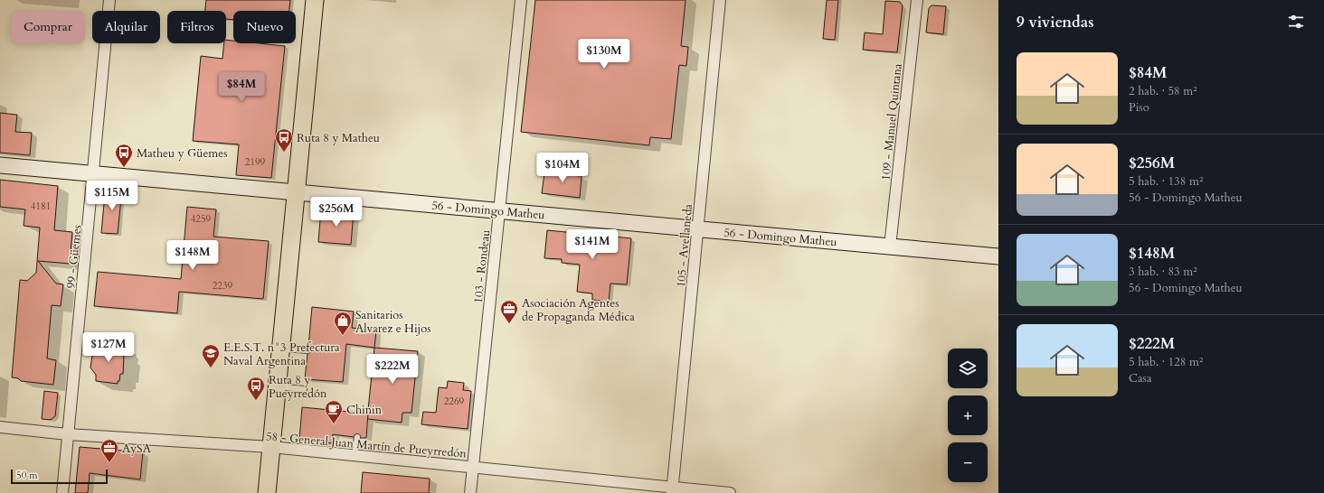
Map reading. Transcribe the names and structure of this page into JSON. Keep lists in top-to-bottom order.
{
  "streets": {
    "street": [
      "109 - Manuel Quintana",
      "56 - Domingo Matheu",
      "105 - Avellaneda",
      "99 - Güemes",
      "103 - Rondeau",
      "58 - General Juan Martín de Pueyrredón"
    ]
  },
  "crossings": [
    ["109 - Manuel Quintana", "56 - Domingo Matheu"],
    ["56 - Domingo Matheu", "105 - Avellaneda"],
    ["56 - Domingo Matheu", "99 - Güemes"],
    ["56 - Domingo Matheu", "103 - Rondeau"],
    ["105 - Avellaneda", "58 - General Juan Martín de Pueyrredón"],
    ["99 - Güemes", "58 - General Juan Martín de Pueyrredón"],
    ["103 - Rondeau", "58 - General Juan Martín de Pueyrredón"]
  ],
  "places": {
    "bus stop": ["Ruta 8 y Matheu", "Matheu y Güemes", "Ruta 8 y Pueyrredón"],
    "office": ["Asociación Agentes de Propaganda Médica", "AySA"],
    "shop": ["Sanitarios Alvarez e Hijos"],
    "school or university": ["E.E.S.T. n°3 Prefectura Naval Argentina"],
    "cafe": ["Chinin"]
  },
  "house_numbers": [
    "2199",
    "4181",
    "4259",
    "2239",
    "2269"
  ],
  "scale_bar": "50 m",
  "page": {
    "heading": "9 viviendas",
    "chip": [
      "Comprar",
      "Alquilar",
      "Filtros",
      "Nuevo"
    ],
    "price": [
      "$130M",
      "$84M",
      "$104M",
      "$115M",
      "$256M",
      "$141M",
      "$148M",
      "$127M",
      "$222M"
    ],
    "list": [
      {
        "name": "$84M",
        "note": "2 hab. · 58 m² · Piso"
      },
      {
        "name": "$256M",
        "note": "5 hab. · 138 m² · 56 - Domingo Matheu"
      },
      {
        "name": "$148M",
        "note": "3 hab. · 83 m² · 56 - Domingo Matheu"
      },
      {
        "name": "$222M",
        "note": "5 hab. · 128 m² · Casa"
      }
    ],
    "map_buttons": ["+", "−"],
    "scale": "50 m"
  }
}
